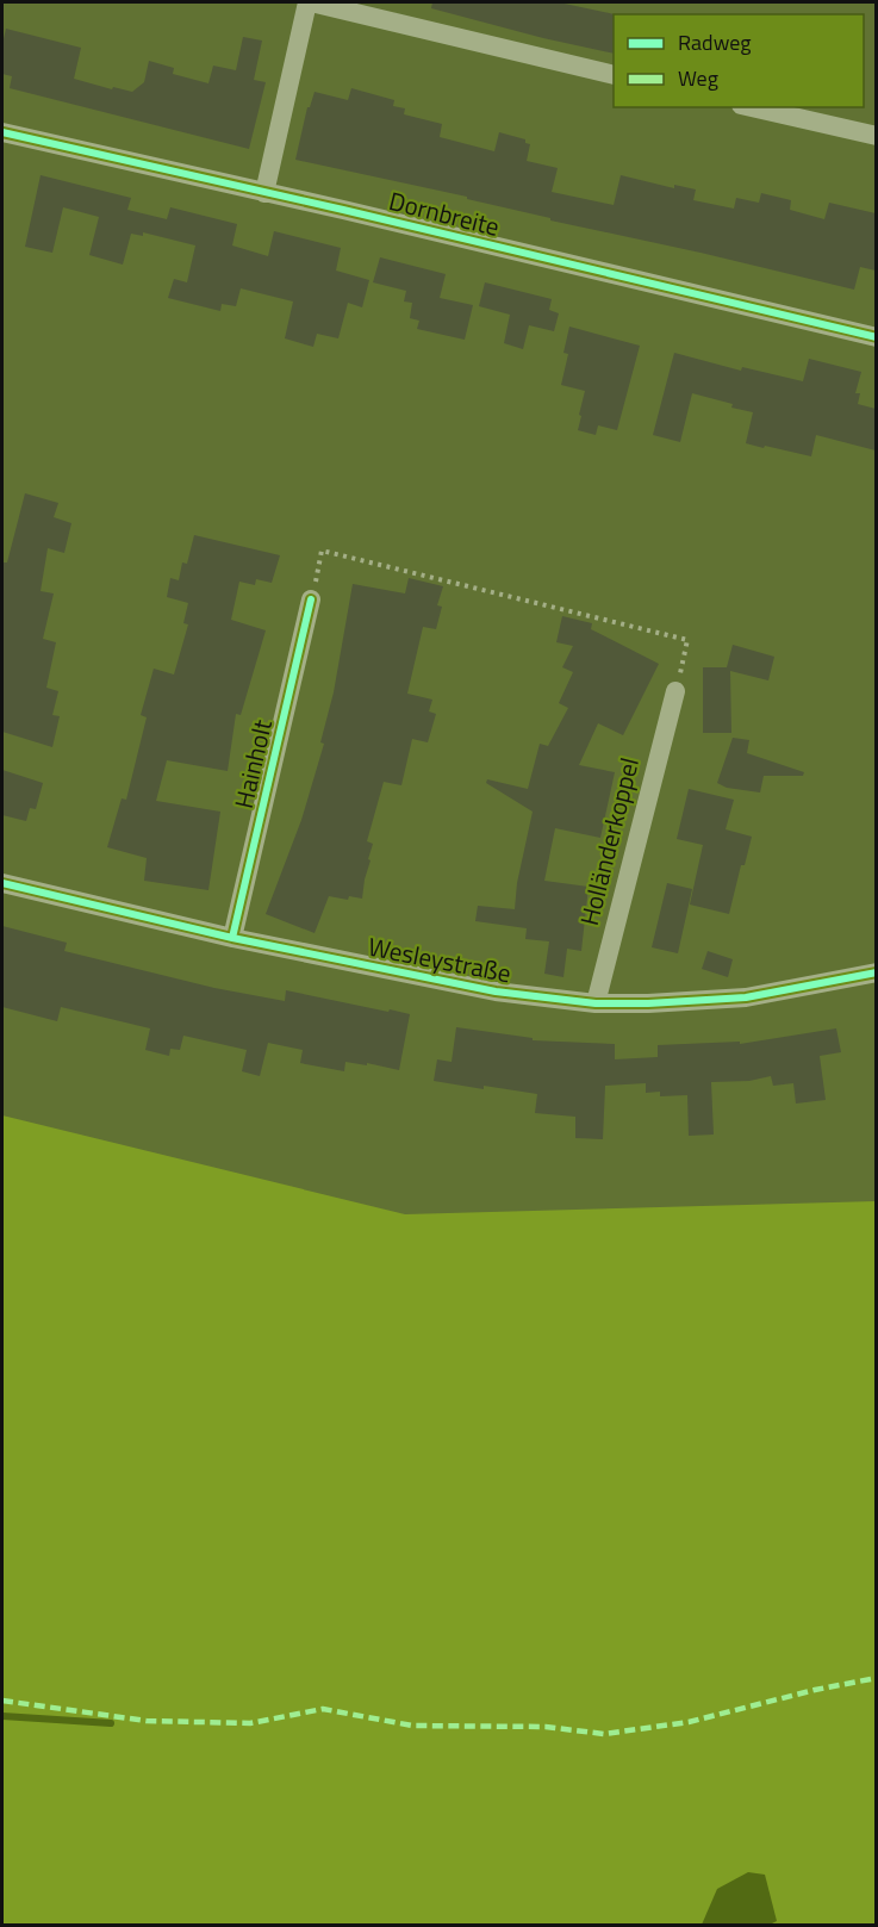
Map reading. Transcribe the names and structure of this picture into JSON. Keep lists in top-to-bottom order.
{
  "streets": {
    "street": [
      "Dornbreite",
      "Hainholt",
      "Holländerkoppel",
      "Wesleystraße"
    ]
  },
  "crossings": [
    ["Hainholt", "Wesleystraße"],
    ["Holländerkoppel", "Wesleystraße"]
  ],
  "legend": ["Radweg", "Weg"]
}
